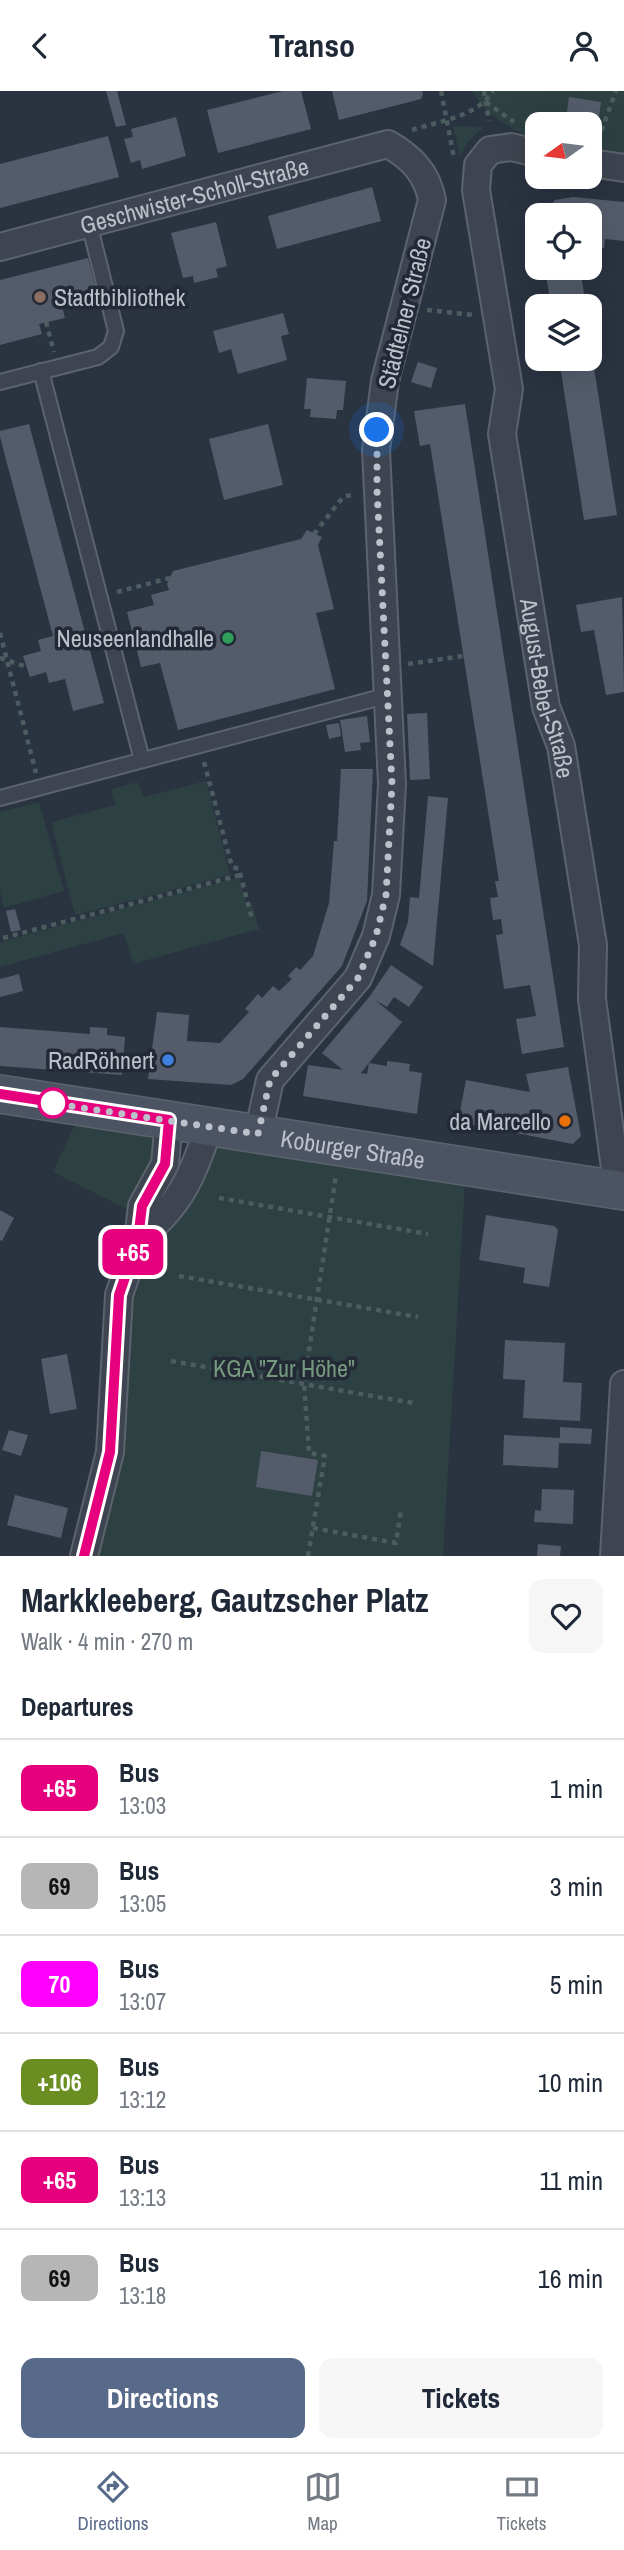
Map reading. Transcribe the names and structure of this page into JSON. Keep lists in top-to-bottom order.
{
  "streets": {
    "main road": ["Koburger Straße"],
    "street": ["Geschwister-Scholl-Straße", "Städtelner Straße", "August-Bebel-Straße"]
  },
  "crossings": [
    ["Geschwister-Scholl-Straße", "Städtelner Straße"],
    ["Städtelner Straße", "Koburger Straße"],
    ["August-Bebel-Straße", "Koburger Straße"]
  ],
  "parks": ["KGA \"Zur Höhe\""],
  "places": [
    "Stadtbibliothek",
    "Neuseenlandhalle",
    "RadRöhnert",
    "da Marcello"
  ],
  "lines": ["bus line +65"],
  "north": "left",
  "page": {
    "header": "Transo",
    "on_map": "+65",
    "heading": [
      ["Markkleeberg, Gautzscher Platz", "Walk · 4 min · 270 m"],
      "Departures"
    ],
    "list": [
      {
        "mark": "+65",
        "name": "Bus",
        "note": "13:03",
        "value": "1 min"
      },
      {
        "mark": "69",
        "name": "Bus",
        "note": "13:05",
        "value": "3 min"
      },
      {
        "mark": "70",
        "name": "Bus",
        "note": "13:07",
        "value": "5 min"
      },
      {
        "mark": "+106",
        "name": "Bus",
        "note": "13:12",
        "value": "10 min"
      },
      {
        "mark": "+65",
        "name": "Bus",
        "note": "13:13",
        "value": "11 min"
      },
      {
        "mark": "69",
        "name": "Bus",
        "note": "13:18",
        "value": "16 min"
      }
    ],
    "buttons": ["Directions", "Tickets"],
    "tabs": ["Directions", "Map", "Tickets"]
  }
}
